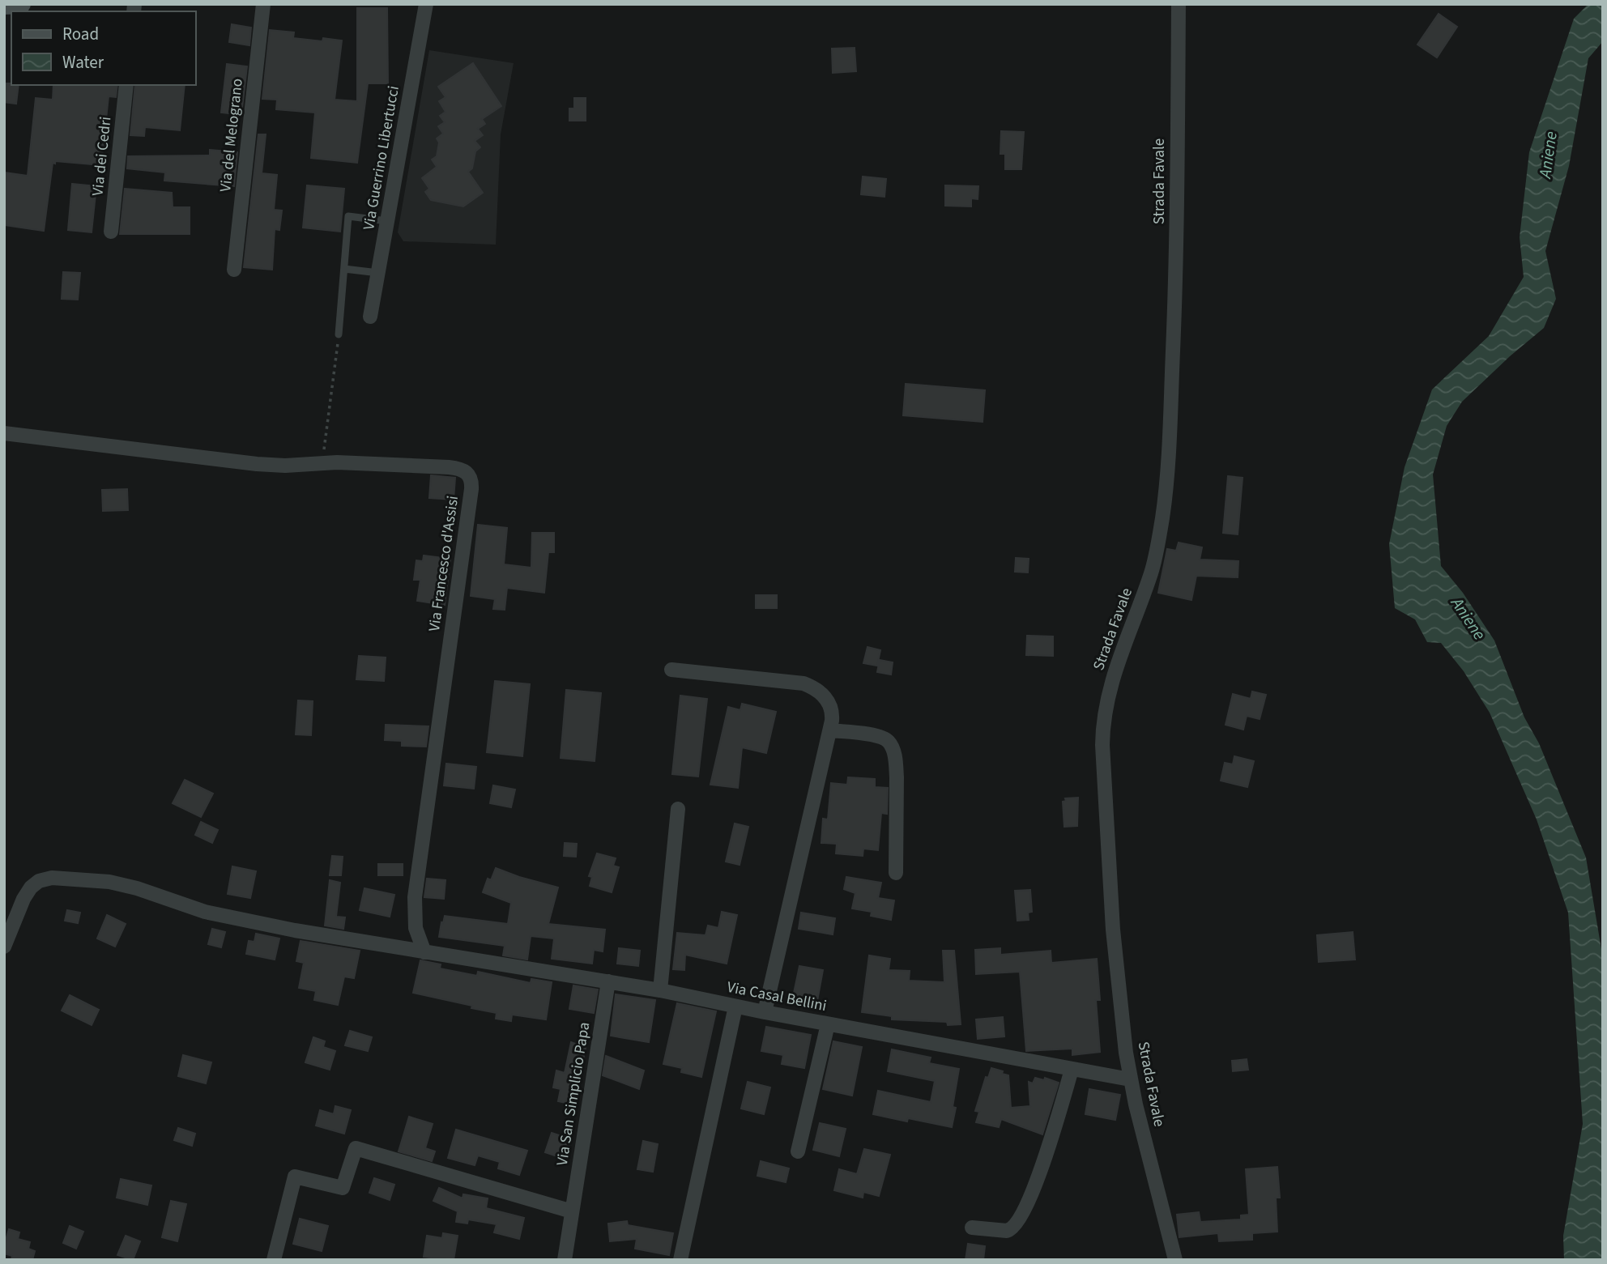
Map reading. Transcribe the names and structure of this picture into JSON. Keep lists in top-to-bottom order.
{
  "streets": {
    "street": [
      "Via del Melograno",
      "Via dei Cedri",
      "Via Guerrino Libertucci",
      "Strada Favale",
      "Via Francesco d'Assisi",
      "Via Casal Bellini",
      "Via San Simplicio Papa"
    ]
  },
  "crossings": [
    ["Strada Favale", "Via Casal Bellini"],
    ["Via Francesco d'Assisi", "Via Casal Bellini"],
    ["Via Casal Bellini", "Via San Simplicio Papa"]
  ],
  "water": ["Aniene"],
  "legend": ["Road", "Water"]
}
